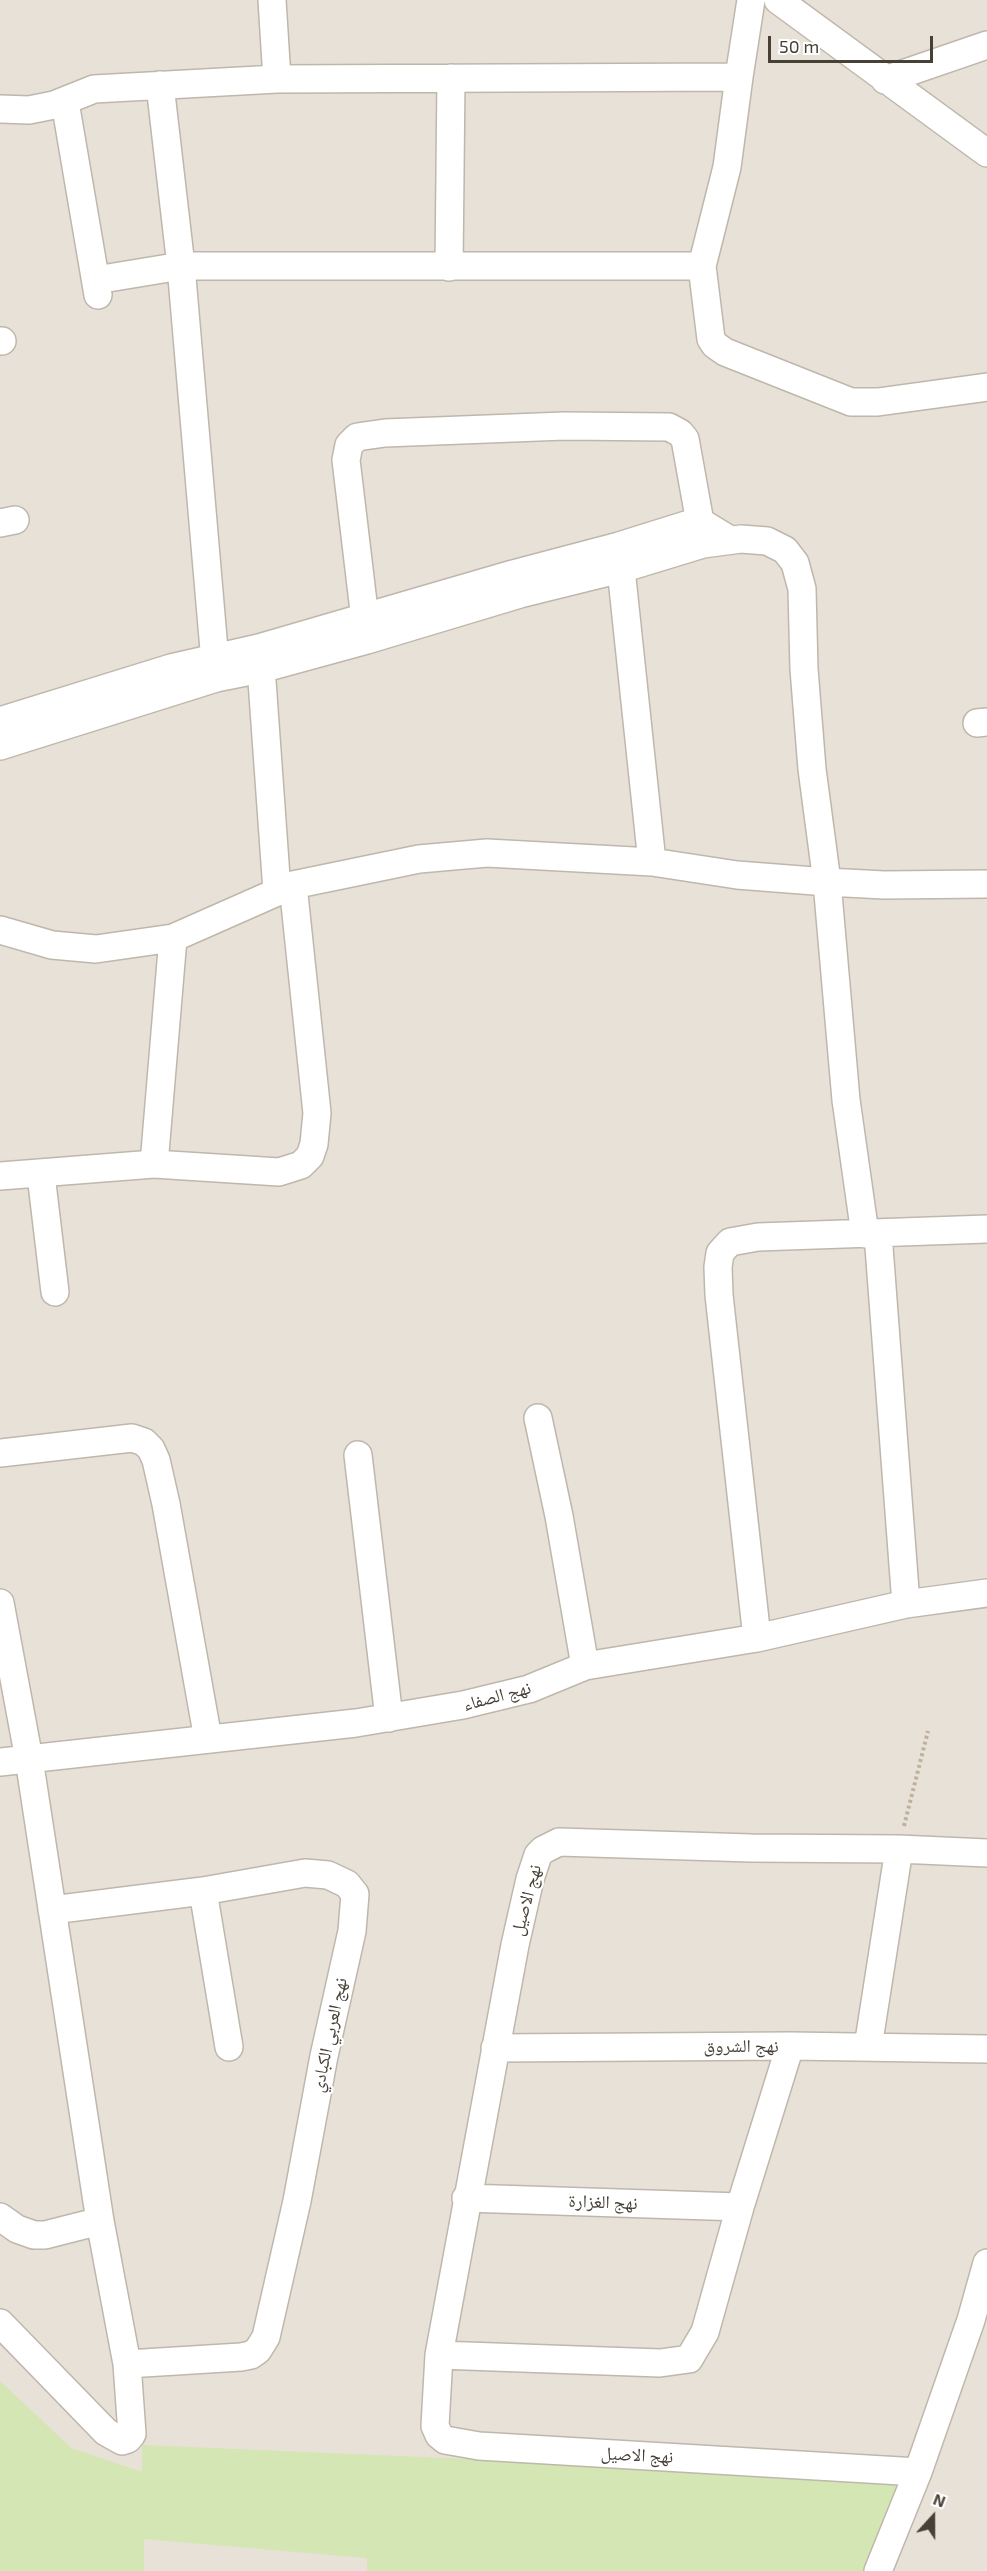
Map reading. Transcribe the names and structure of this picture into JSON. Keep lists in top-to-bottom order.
{
  "streets": {
    "street": [
      "نهج الصفاء",
      "نهج الاصيل",
      "نهج العربي الكبادي",
      "نهج الشروق",
      "نهج الغزارة"
    ]
  },
  "crossings": [
    ["نهج الاصيل", "نهج الشروق"],
    ["نهج الاصيل", "نهج الغزارة"]
  ],
  "scale_bar": "50 m",
  "north": "top"
}
